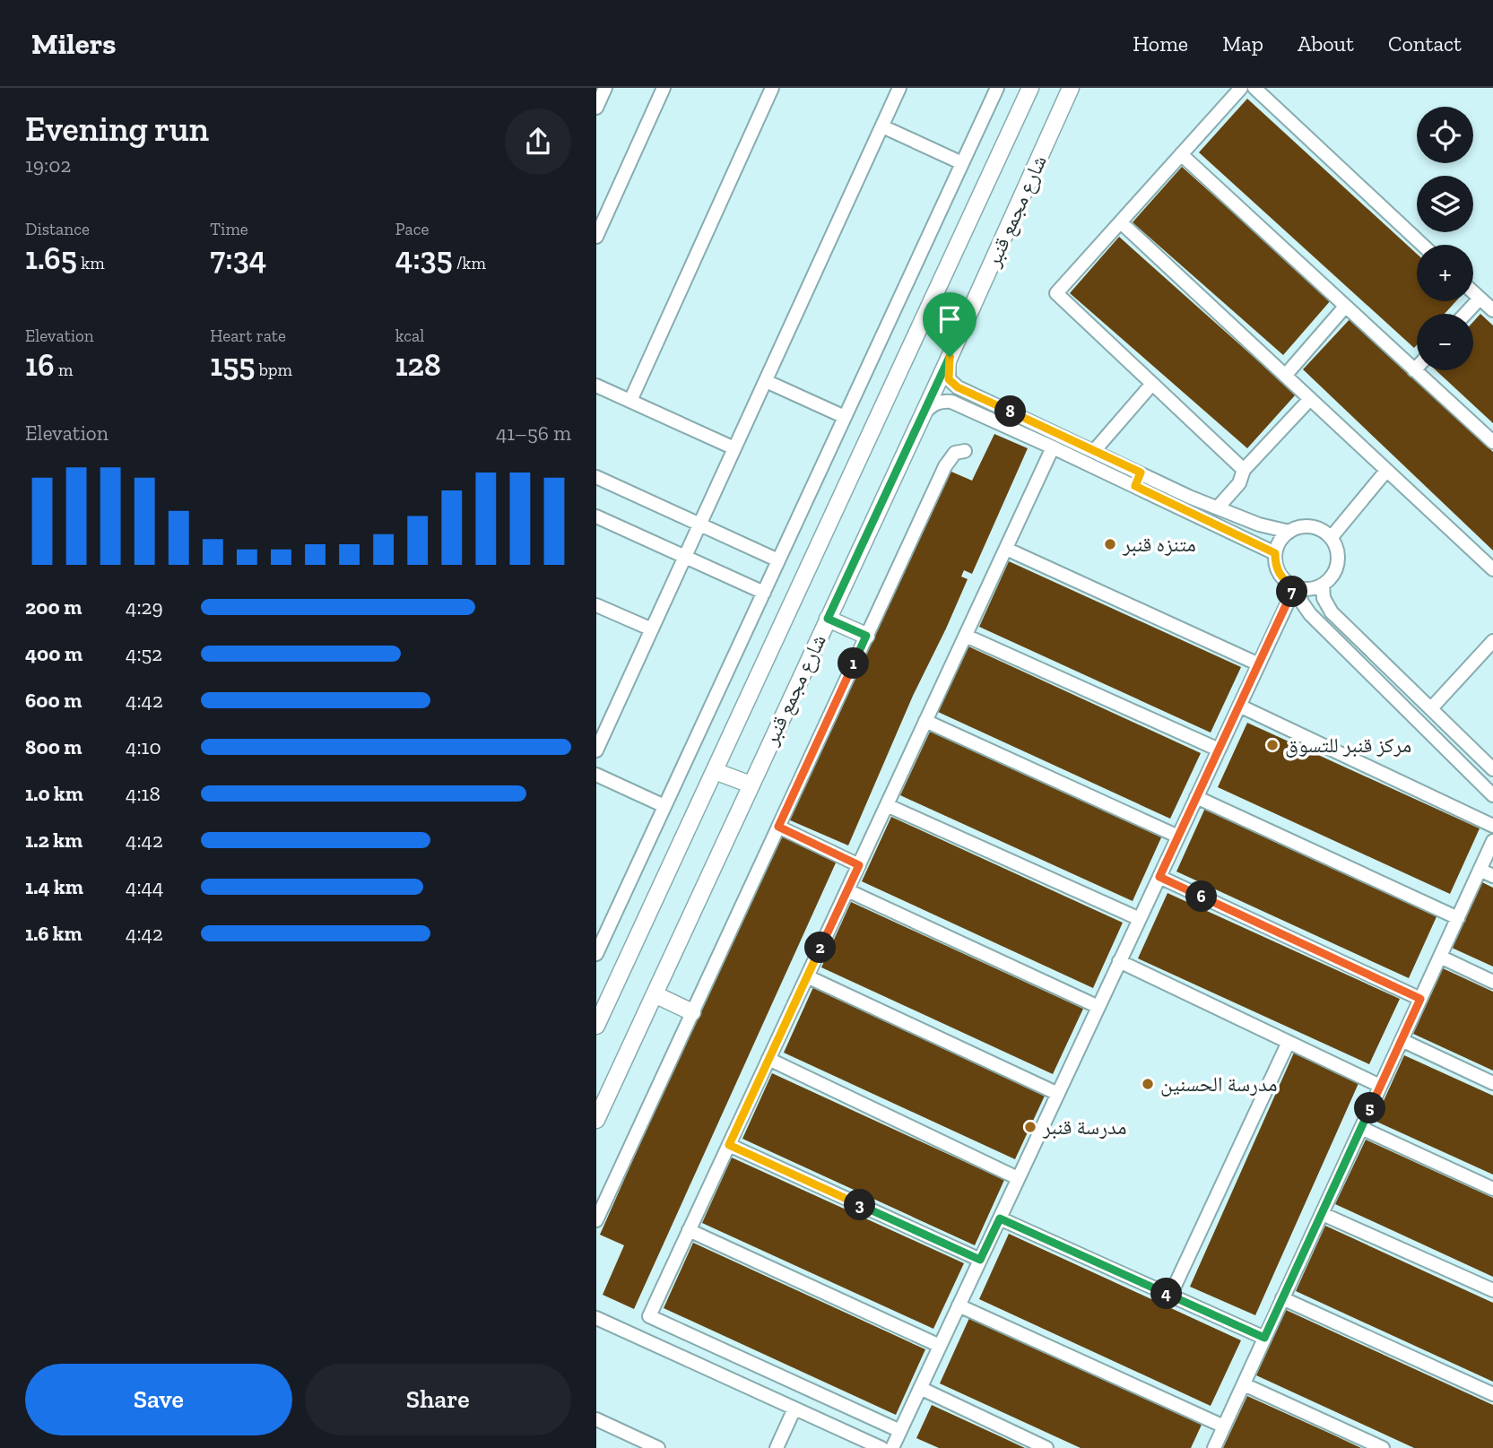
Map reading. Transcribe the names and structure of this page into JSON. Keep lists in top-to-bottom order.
{
  "streets": {
    "main road": ["شارع مجمع قنبر"]
  },
  "places": [
    "متنزه قنبر",
    "مركز قنبر للتسوق",
    "مدرسة الحسنين",
    "مدرسة قنبر"
  ],
  "page": {
    "header": "Milers",
    "nav": [
      "Home",
      "Map",
      "About",
      "Contact"
    ],
    "heading": ["Evening run", "19:02"],
    "map_buttons": ["+", "−"],
    "stats": [
      ["Distance", "1.65 km"],
      ["Time", "7:34"],
      ["Pace", "4:35 /km"],
      ["Elevation", "16 m"],
      ["Heart rate", "155 bpm"],
      ["kcal", "128"]
    ],
    "pins": [
      "8",
      "7",
      "1",
      "6",
      "2",
      "5",
      "3",
      "4"
    ],
    "chart": ["Elevation", "41–56 m"],
    "list": [
      {
        "name": "200 m",
        "note": "4:29"
      },
      {
        "name": "400 m",
        "note": "4:52"
      },
      {
        "name": "600 m",
        "note": "4:42"
      },
      {
        "name": "800 m",
        "note": "4:10"
      },
      {
        "name": "1.0 km",
        "note": "4:18"
      },
      {
        "name": "1.2 km",
        "note": "4:42"
      },
      {
        "name": "1.4 km",
        "note": "4:44"
      },
      {
        "name": "1.6 km",
        "note": "4:42"
      }
    ],
    "buttons": ["Save", "Share"]
  }
}
